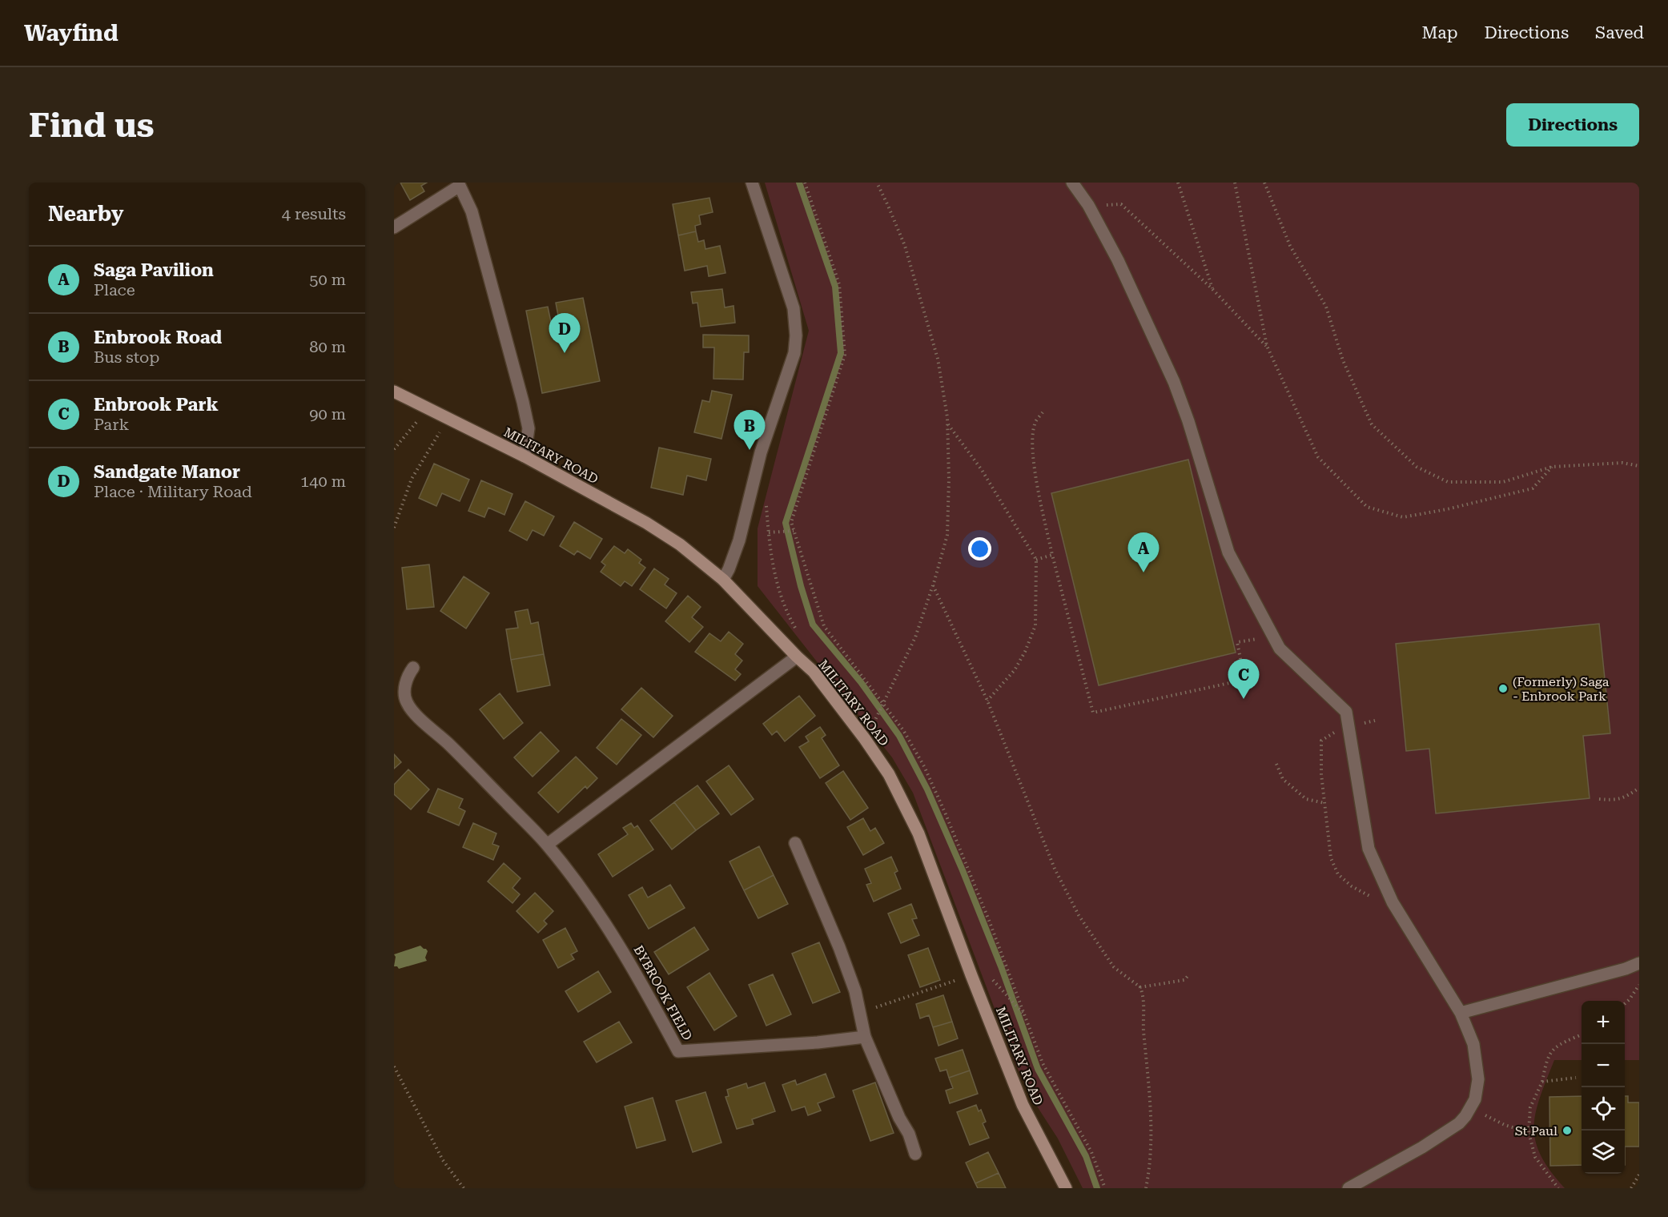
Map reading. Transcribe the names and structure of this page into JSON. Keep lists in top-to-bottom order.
{
  "streets": {
    "main road": ["MILITARY ROAD"],
    "street": ["BYBROOK FIELD"]
  },
  "places": ["(Formerly) Saga - Enbrook Park", "St Paul"],
  "page": {
    "header": "Wayfind",
    "nav": ["Map", "Directions", "Saved"],
    "buttons": "Directions",
    "title": "Find us",
    "heading": ["Nearby", "4 results"],
    "list": [
      {
        "mark": "A",
        "name": "Saga Pavilion",
        "note": "Place",
        "value": "50 m"
      },
      {
        "mark": "B",
        "name": "Enbrook Road",
        "note": "Bus stop",
        "value": "80 m"
      },
      {
        "mark": "C",
        "name": "Enbrook Park",
        "note": "Park",
        "value": "90 m"
      },
      {
        "mark": "D",
        "name": "Sandgate Manor",
        "note": "Place · Military Road",
        "value": "140 m"
      }
    ],
    "pins": [
      "D",
      "B",
      "A",
      "C"
    ],
    "map_buttons": ["+", "−"]
  }
}
